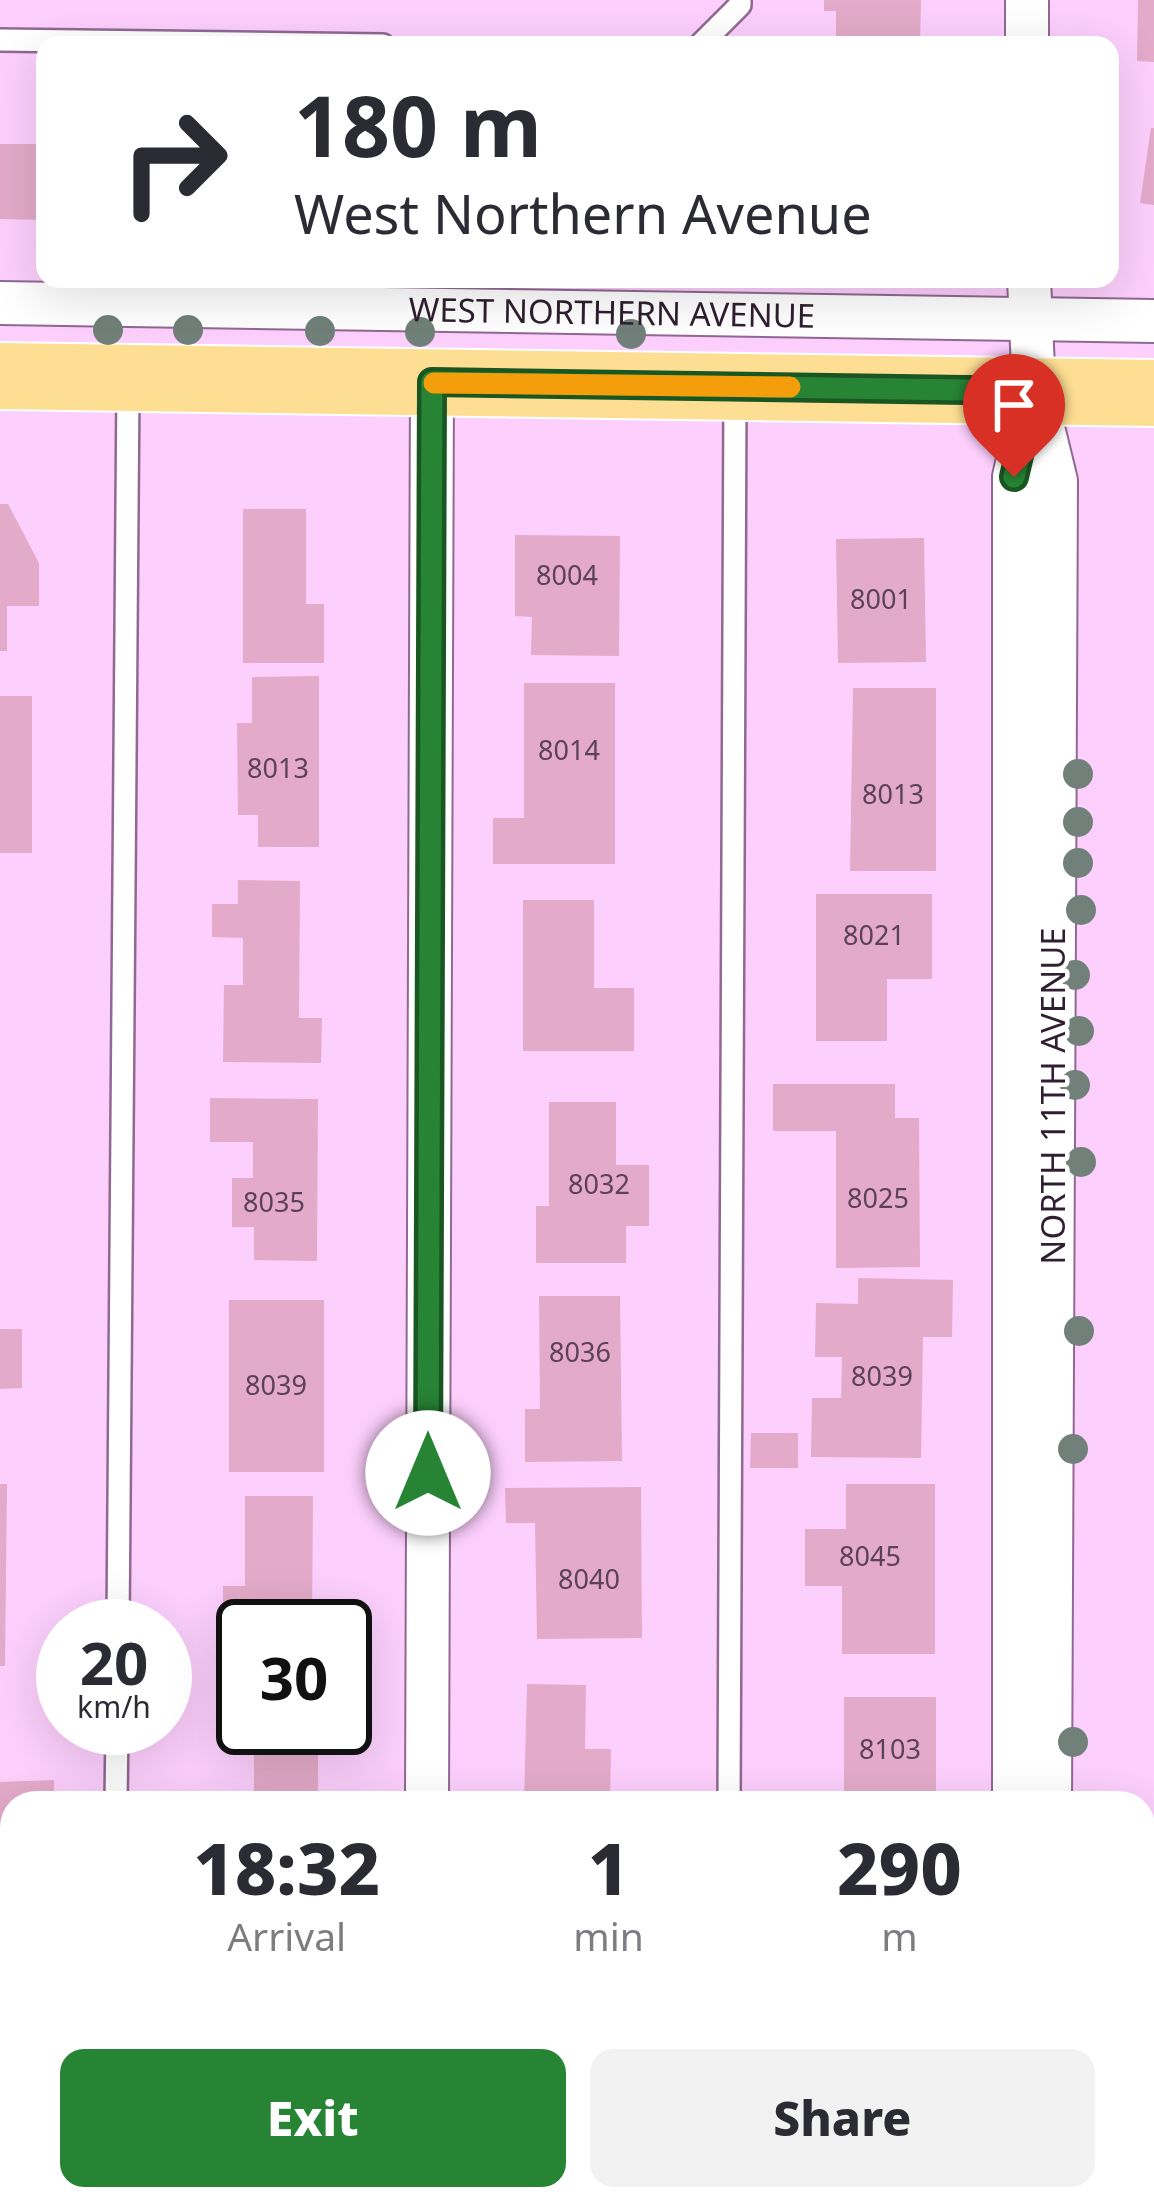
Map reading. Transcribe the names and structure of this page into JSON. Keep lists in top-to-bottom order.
{
  "streets": {
    "street": ["WEST NORTHERN AVENUE", "NORTH 11TH AVENUE"]
  },
  "crossings": [
    ["WEST NORTHERN AVENUE", "NORTH 11TH AVENUE"]
  ],
  "house_numbers": [
    "8004",
    "8001",
    "8014",
    "8013",
    "8013",
    "8021",
    "8032",
    "8025",
    "8035",
    "8036",
    "8039",
    "8039",
    "8045",
    "8040",
    "8103"
  ],
  "page": {
    "turn": ["180 m", "West Northern Avenue"],
    "speed": "20 km/h",
    "limit": "30",
    "eta": [
      "18:32",
      "Arrival",
      "1",
      "min",
      "290",
      "m"
    ],
    "buttons": ["Exit", "Share"]
  }
}
